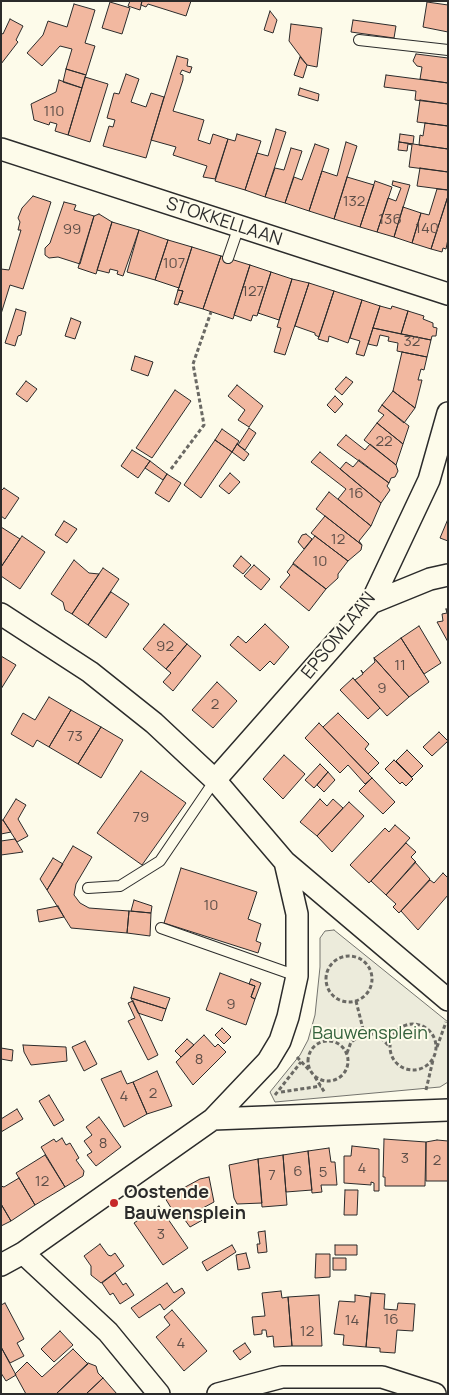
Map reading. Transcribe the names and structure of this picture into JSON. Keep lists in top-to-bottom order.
{
  "streets": {
    "street": ["STOKKELLAAN", "EPSOMLAAN"]
  },
  "parks": ["Bauwensplein"],
  "places": ["Oostende Bauwensplein"],
  "house_numbers": [
    "110",
    "132",
    "136",
    "140",
    "99",
    "107",
    "127",
    "32",
    "22",
    "16",
    "12",
    "10",
    "92",
    "11",
    "9",
    "2",
    "73",
    "79",
    "10",
    "9",
    "8",
    "2",
    "4",
    "8",
    "3",
    "2",
    "4",
    "6",
    "5",
    "7",
    "12",
    "3",
    "16",
    "14",
    "12",
    "4"
  ]
}
